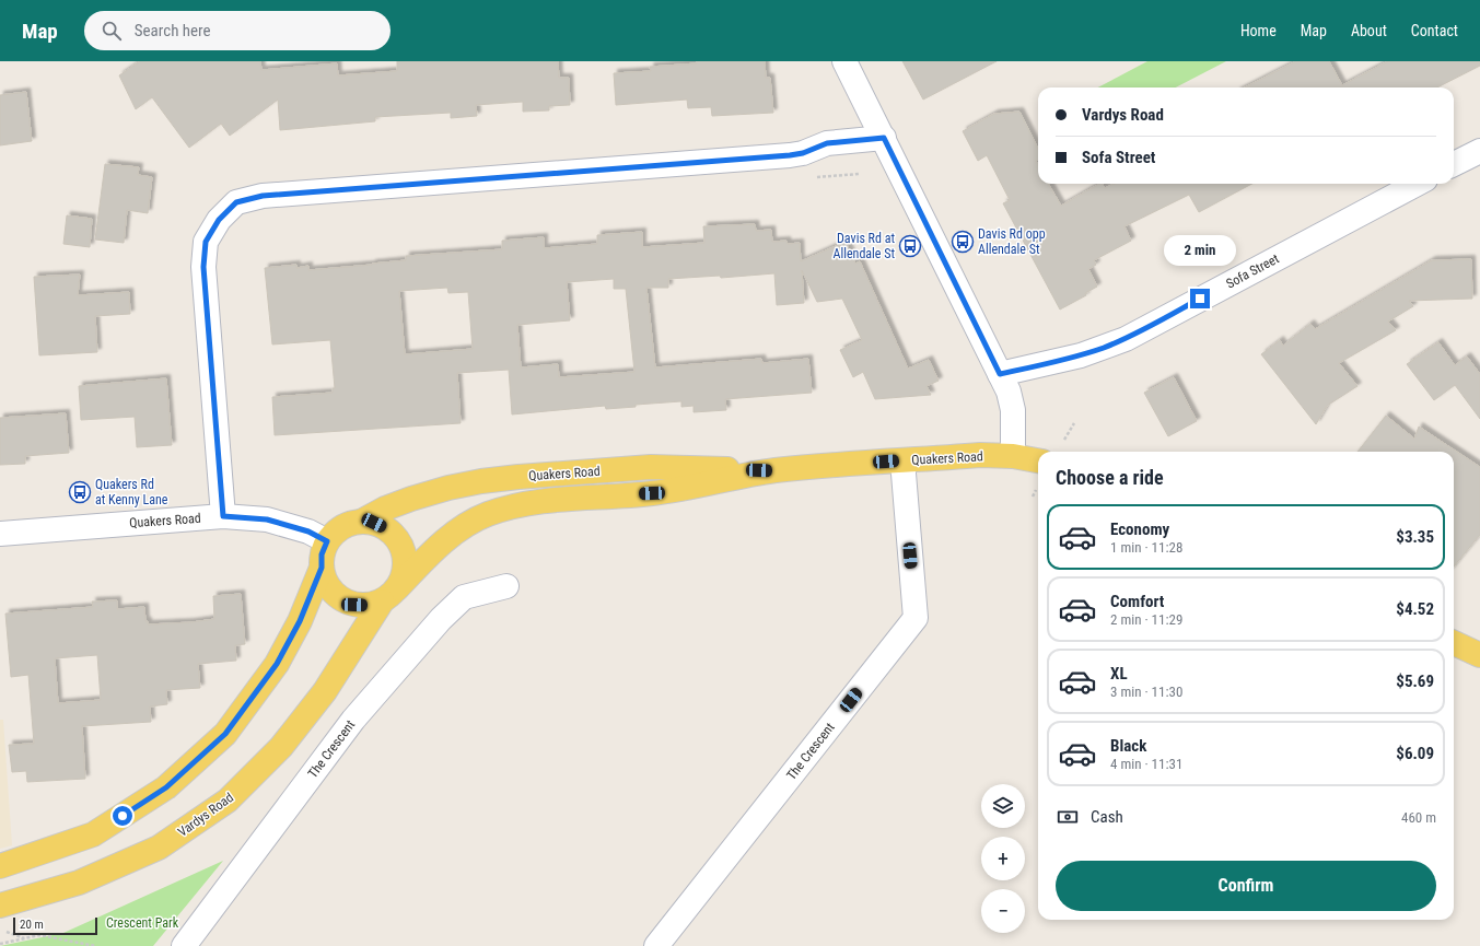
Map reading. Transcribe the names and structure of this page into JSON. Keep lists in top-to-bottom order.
{
  "streets": {
    "main road": ["Quakers Road", "Vardys Road"],
    "street": ["Sofa Street", "The Crescent"]
  },
  "crossings": [
    ["Quakers Road", "The Crescent"],
    ["Quakers Road", "Vardys Road"]
  ],
  "parks": ["Crescent Park"],
  "places": {
    "bus stop": ["Davis Rd opp Allendale St", "Davis Rd at Allendale St", "Quakers Rd at Kenny Lane"]
  },
  "scale_bar": "20 m",
  "page": {
    "header": "Map",
    "search": "Search here",
    "nav": [
      "Home",
      "Map",
      "About",
      "Contact"
    ],
    "banner": ["Vardys Road", "Sofa Street"],
    "bubble": "2 min",
    "heading": "Choose a ride",
    "list": [
      {
        "name": "Economy",
        "note": "1 min · 11:28",
        "value": "$3.35"
      },
      {
        "name": "Comfort",
        "note": "2 min · 11:29",
        "value": "$4.52"
      },
      {
        "name": "XL",
        "note": "3 min · 11:30",
        "value": "$5.69"
      },
      {
        "name": "Black",
        "note": "4 min · 11:31",
        "value": "$6.09"
      }
    ],
    "map_buttons": ["+", "−"],
    "pay": ["Cash", "460 m"],
    "buttons": "Confirm",
    "scale": "20 m"
  }
}
